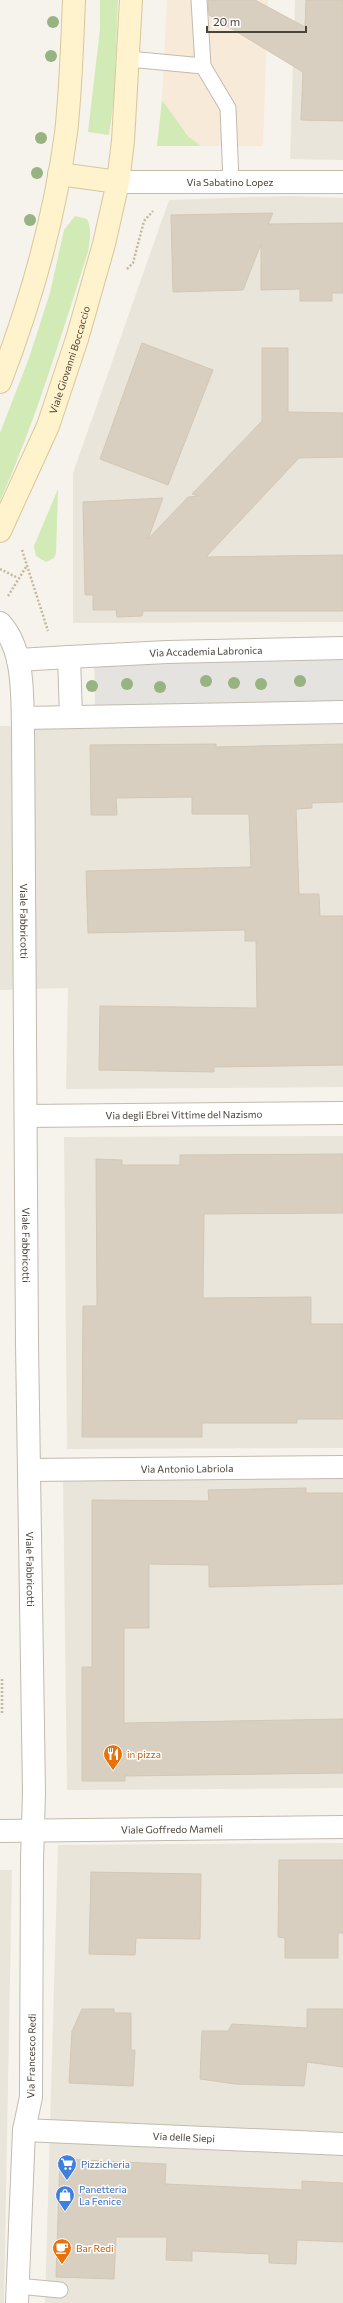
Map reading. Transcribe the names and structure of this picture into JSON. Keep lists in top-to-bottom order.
{
  "streets": {
    "main road": ["Viale Giovanni Boccaccio"],
    "street": [
      "Via Sabatino Lopez",
      "Via Accademia Labronica",
      "Viale Fabbricotti",
      "Via degli Ebrei Vittime del Nazismo",
      "Via Antonio Labriola",
      "Viale Goffredo Mameli",
      "Via Francesco Redi",
      "Via delle Siepi"
    ]
  },
  "crossings": [
    ["Via Sabatino Lopez", "Viale Giovanni Boccaccio"],
    ["Via Accademia Labronica", "Viale Fabbricotti"],
    ["Viale Fabbricotti", "Via degli Ebrei Vittime del Nazismo"],
    ["Viale Fabbricotti", "Via Antonio Labriola"],
    ["Viale Fabbricotti", "Viale Goffredo Mameli"],
    ["Viale Fabbricotti", "Via Francesco Redi"],
    ["Viale Goffredo Mameli", "Via Francesco Redi"],
    ["Via Francesco Redi", "Via delle Siepi"]
  ],
  "places": {
    "restaurant": ["in pizza"],
    "supermarket": ["Pizzicheria"],
    "shop": ["Panetteria La Fenice"],
    "cafe": ["Bar Redi"]
  },
  "scale_bar": "20 m"
}
